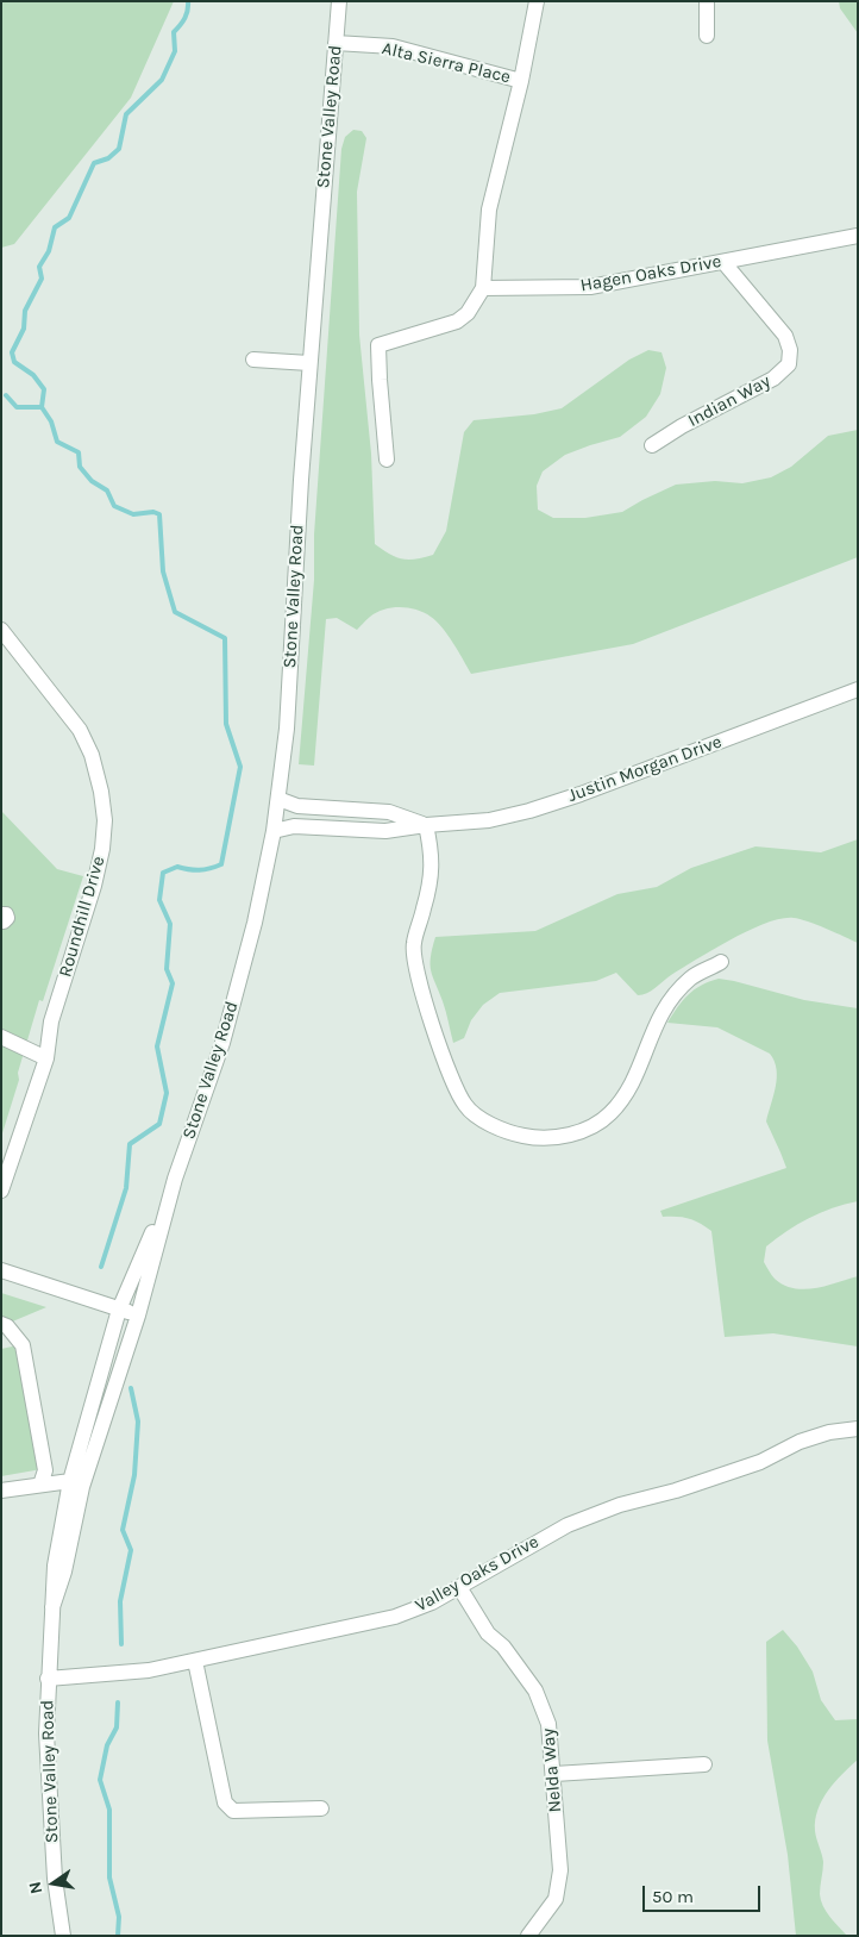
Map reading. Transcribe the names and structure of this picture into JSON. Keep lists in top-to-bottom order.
{
  "streets": {
    "street": [
      "Alta Sierra Place",
      "Stone Valley Road",
      "Hagen Oaks Drive",
      "Indian Way",
      "Justin Morgan Drive",
      "Roundhill Drive",
      "Valley Oaks Drive",
      "Nelda Way"
    ]
  },
  "crossings": [
    ["Alta Sierra Place", "Stone Valley Road"],
    ["Stone Valley Road", "Justin Morgan Drive"],
    ["Stone Valley Road", "Valley Oaks Drive"],
    ["Hagen Oaks Drive", "Indian Way"],
    ["Valley Oaks Drive", "Nelda Way"]
  ],
  "scale_bar": "50 m",
  "north": "left"
}
